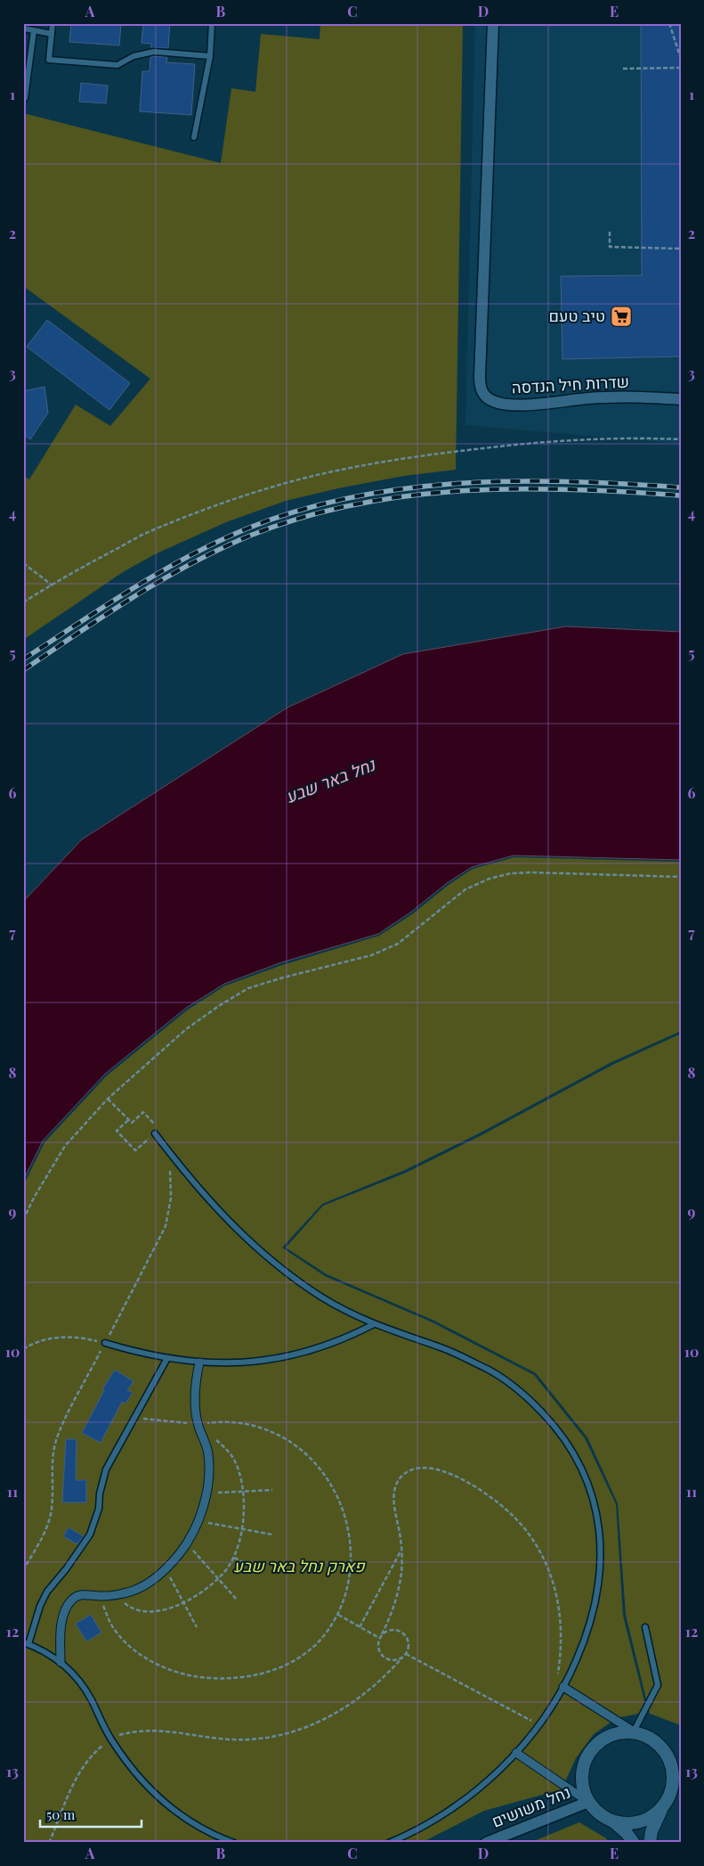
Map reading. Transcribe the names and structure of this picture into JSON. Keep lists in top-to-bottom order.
{
  "streets": {
    "street": ["שדרות חיל הנדסה", "נחל משושים"]
  },
  "water": ["נחל באר שבע"],
  "parks": ["פארק נחל באר שבע"],
  "places": {
    "supermarket": ["טיב טעם"]
  },
  "scale_bar": "50 m",
  "grid": {
    "columns": [
      "A",
      "B",
      "C",
      "D",
      "E"
    ],
    "rows": [
      "1",
      "2",
      "3",
      "4",
      "5",
      "6",
      "7",
      "8",
      "9",
      "10",
      "11",
      "12",
      "13"
    ]
  }
}
